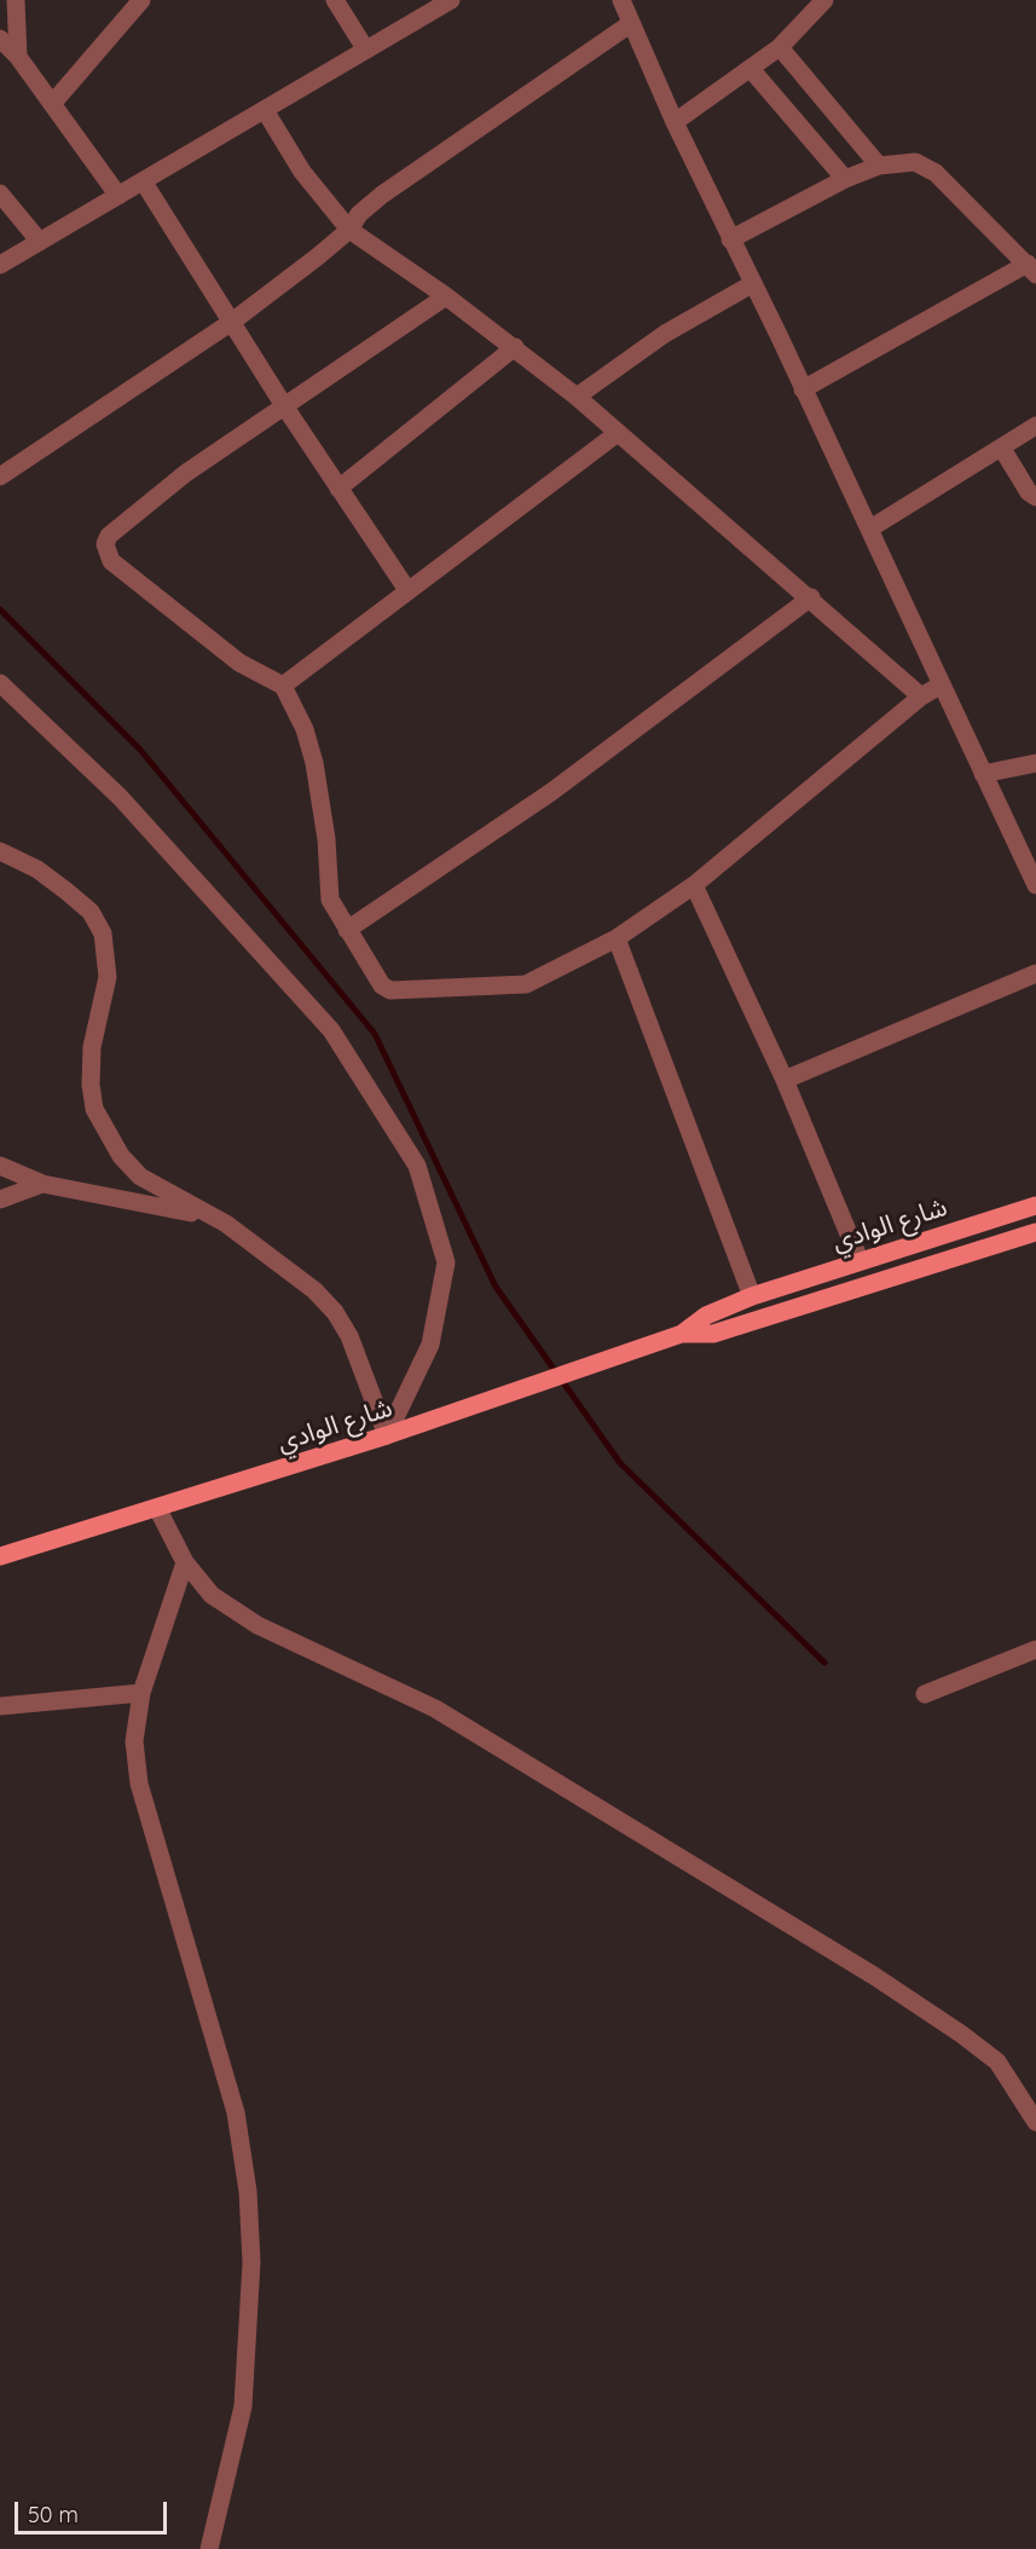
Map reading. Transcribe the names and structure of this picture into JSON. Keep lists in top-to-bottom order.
{
  "streets": {
    "main road": ["شارع الوادي"]
  },
  "scale_bar": "50 m"
}
